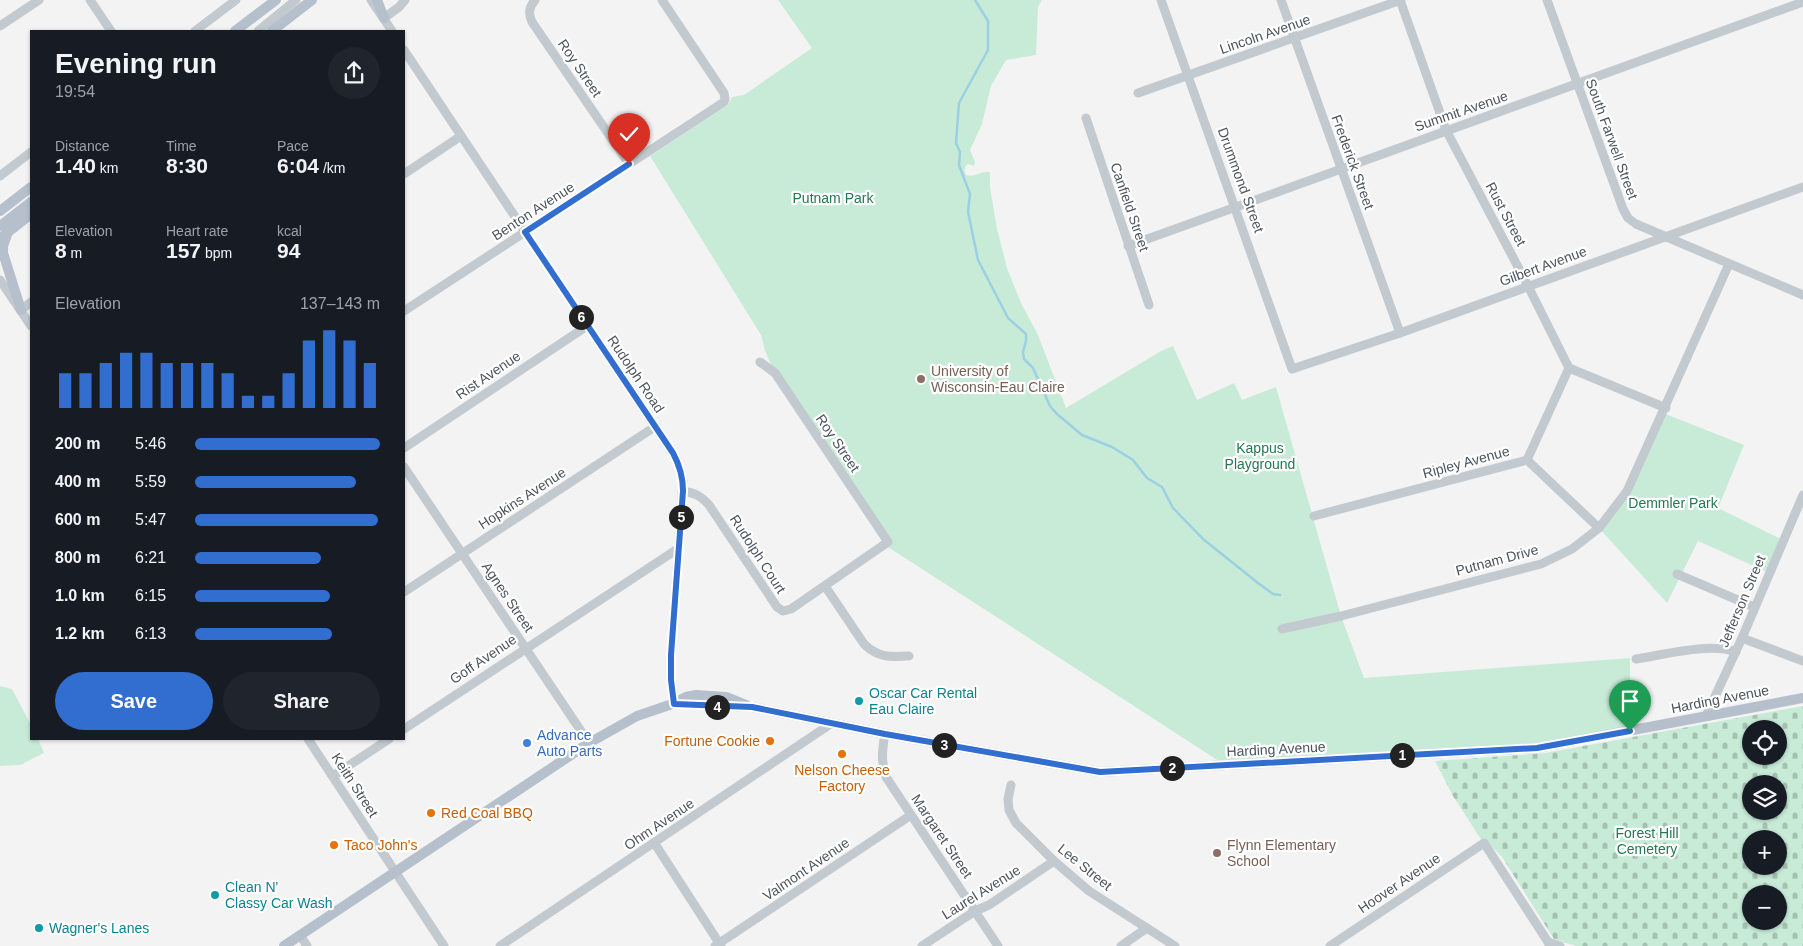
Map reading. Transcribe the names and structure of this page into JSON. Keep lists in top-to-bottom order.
{
  "streets": {
    "main road": ["Harding Avenue"],
    "street": [
      "Lincoln Avenue",
      "Roy Street",
      "Summit Avenue",
      "South Farwell Street",
      "Frederick Street",
      "Drummond Street",
      "Canfield Street",
      "Benton Avenue",
      "Rust Street",
      "Gilbert Avenue",
      "Rudolph Road",
      "Rist Avenue",
      "Ripley Avenue",
      "Hopkins Avenue",
      "Rudolph Court",
      "Putnam Drive",
      "Agnes Street",
      "Jefferson Street",
      "Goff Avenue",
      "Keith Street",
      "Ohm Avenue",
      "Margaret Street",
      "Lee Street",
      "Valmont Avenue",
      "Hoover Avenue",
      "Laurel Avenue"
    ]
  },
  "crossings": [
    ["Lincoln Avenue", "Frederick Street"],
    ["Lincoln Avenue", "Drummond Street"],
    ["Lincoln Avenue", "Rust Street"],
    ["Roy Street", "Benton Avenue"],
    ["Roy Street", "Rudolph Court"],
    ["Summit Avenue", "South Farwell Street"],
    ["Summit Avenue", "Frederick Street"],
    ["Summit Avenue", "Drummond Street"],
    ["Summit Avenue", "Canfield Street"],
    ["Summit Avenue", "Rust Street"],
    ["South Farwell Street", "Gilbert Avenue"],
    ["South Farwell Street", "Putnam Drive"],
    ["Frederick Street", "Gilbert Avenue"],
    ["Drummond Street", "Gilbert Avenue"],
    ["Benton Avenue", "Rudolph Road"],
    ["Rust Street", "Gilbert Avenue"],
    ["Rust Street", "Ripley Avenue"],
    ["Rudolph Road", "Rist Avenue"],
    ["Rudolph Road", "Hopkins Avenue"],
    ["Rudolph Road", "Rudolph Court"],
    ["Rudolph Road", "Goff Avenue"],
    ["Rudolph Road", "Harding Avenue"],
    ["Hopkins Avenue", "Agnes Street"],
    ["Agnes Street", "Goff Avenue"],
    ["Jefferson Street", "Harding Avenue"],
    ["Harding Avenue", "Ohm Avenue"],
    ["Harding Avenue", "Margaret Street"],
    ["Margaret Street", "Valmont Avenue"],
    ["Margaret Street", "Laurel Avenue"],
    ["Lee Street", "Laurel Avenue"]
  ],
  "parks": [
    "Putnam Park",
    "Kappus Playground",
    "Demmler Park",
    "Forest Hill Cemetery"
  ],
  "places": [
    "University of Wisconsin-Eau Claire",
    "Oscar Car Rental Eau Claire",
    "Fortune Cookie",
    "Advance Auto Parts",
    "Nelson Cheese Factory",
    "Red Coal BBQ",
    "Taco John's",
    "Flynn Elementary School",
    "Clean N' Classy Car Wash",
    "Wagner's Lanes"
  ],
  "page": {
    "heading": ["Evening run", "19:54"],
    "stats": [
      ["Distance", "1.40 km"],
      ["Time", "8:30"],
      ["Pace", "6:04 /km"],
      ["Elevation", "8 m"],
      ["Heart rate", "157 bpm"],
      ["kcal", "94"]
    ],
    "chart": ["Elevation", "137–143 m"],
    "pins": [
      "6",
      "5",
      "4",
      "3",
      "1",
      "2"
    ],
    "list": [
      {
        "name": "200 m",
        "note": "5:46"
      },
      {
        "name": "400 m",
        "note": "5:59"
      },
      {
        "name": "600 m",
        "note": "5:47"
      },
      {
        "name": "800 m",
        "note": "6:21"
      },
      {
        "name": "1.0 km",
        "note": "6:15"
      },
      {
        "name": "1.2 km",
        "note": "6:13"
      }
    ],
    "buttons": ["Save", "Share"],
    "map_buttons": ["+", "−"]
  }
}
